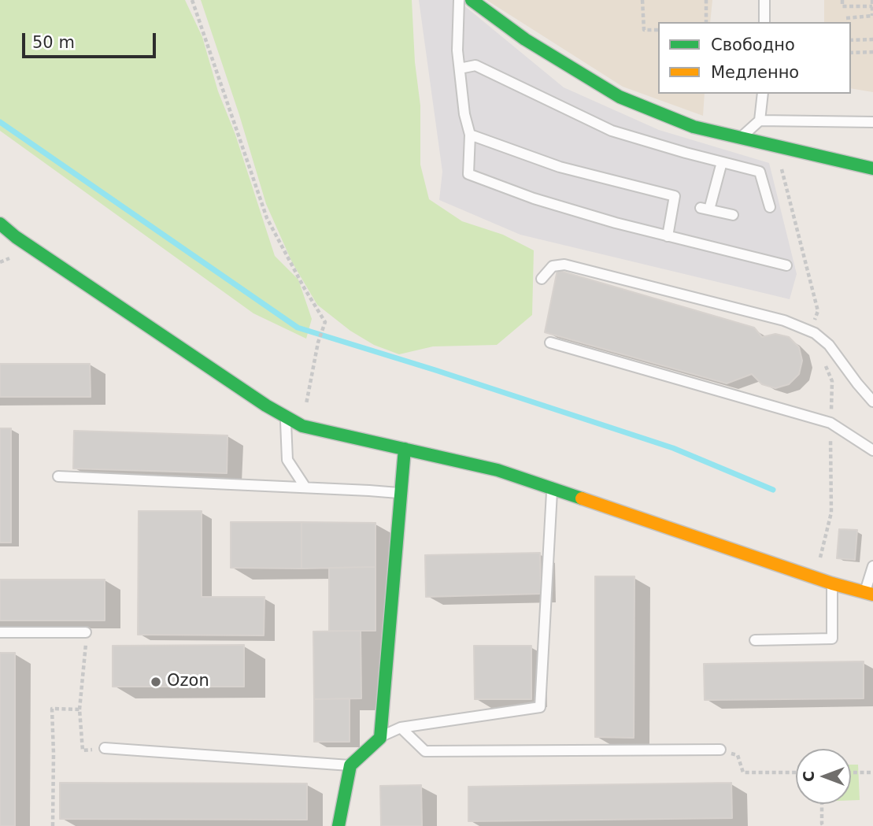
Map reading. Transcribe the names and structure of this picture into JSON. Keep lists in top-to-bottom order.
{
  "places": ["Ozon"],
  "legend": ["Свободно", "Медленно"],
  "scale_bar": "50 m",
  "north": "left"
}
